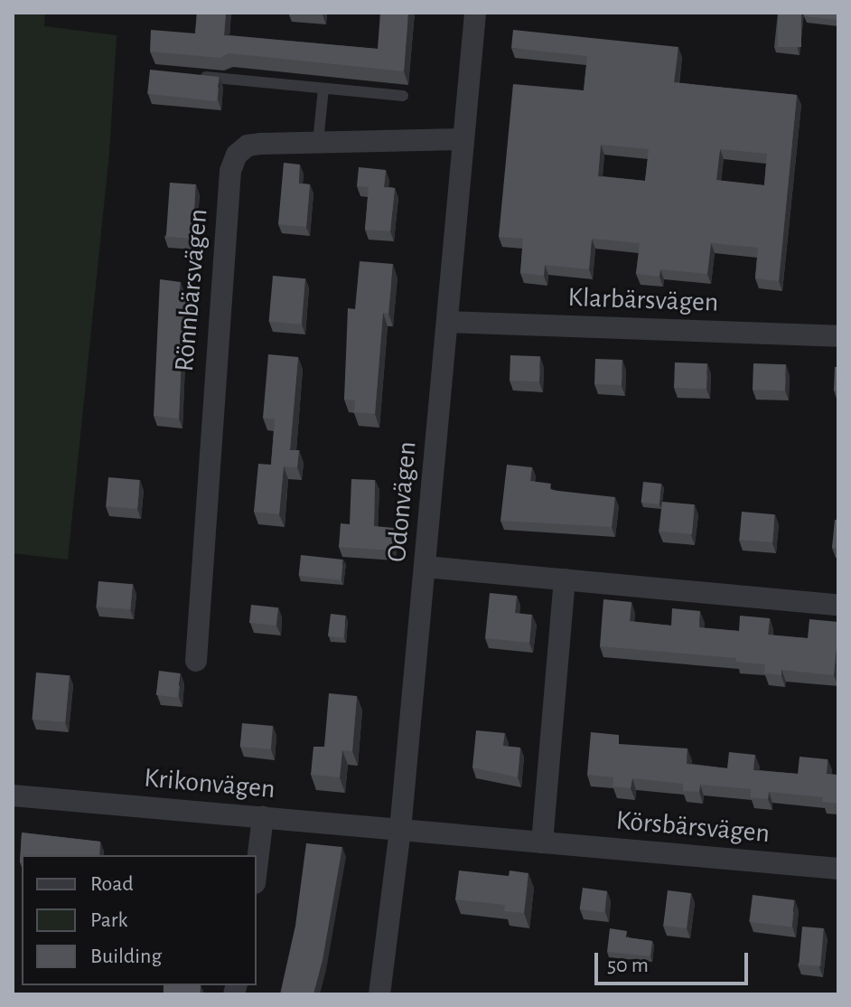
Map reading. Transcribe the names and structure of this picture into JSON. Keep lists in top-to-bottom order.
{
  "streets": {
    "street": [
      "Rönnbärsvägen",
      "Klarbärsvägen",
      "Odonvägen",
      "Krikonvägen",
      "Körsbärsvägen"
    ]
  },
  "crossings": [
    ["Rönnbärsvägen", "Odonvägen"],
    ["Klarbärsvägen", "Odonvägen"],
    ["Odonvägen", "Krikonvägen"],
    ["Odonvägen", "Körsbärsvägen"],
    ["Krikonvägen", "Körsbärsvägen"]
  ],
  "legend": ["Road", "Park", "Building"],
  "scale_bar": "50 m"
}
